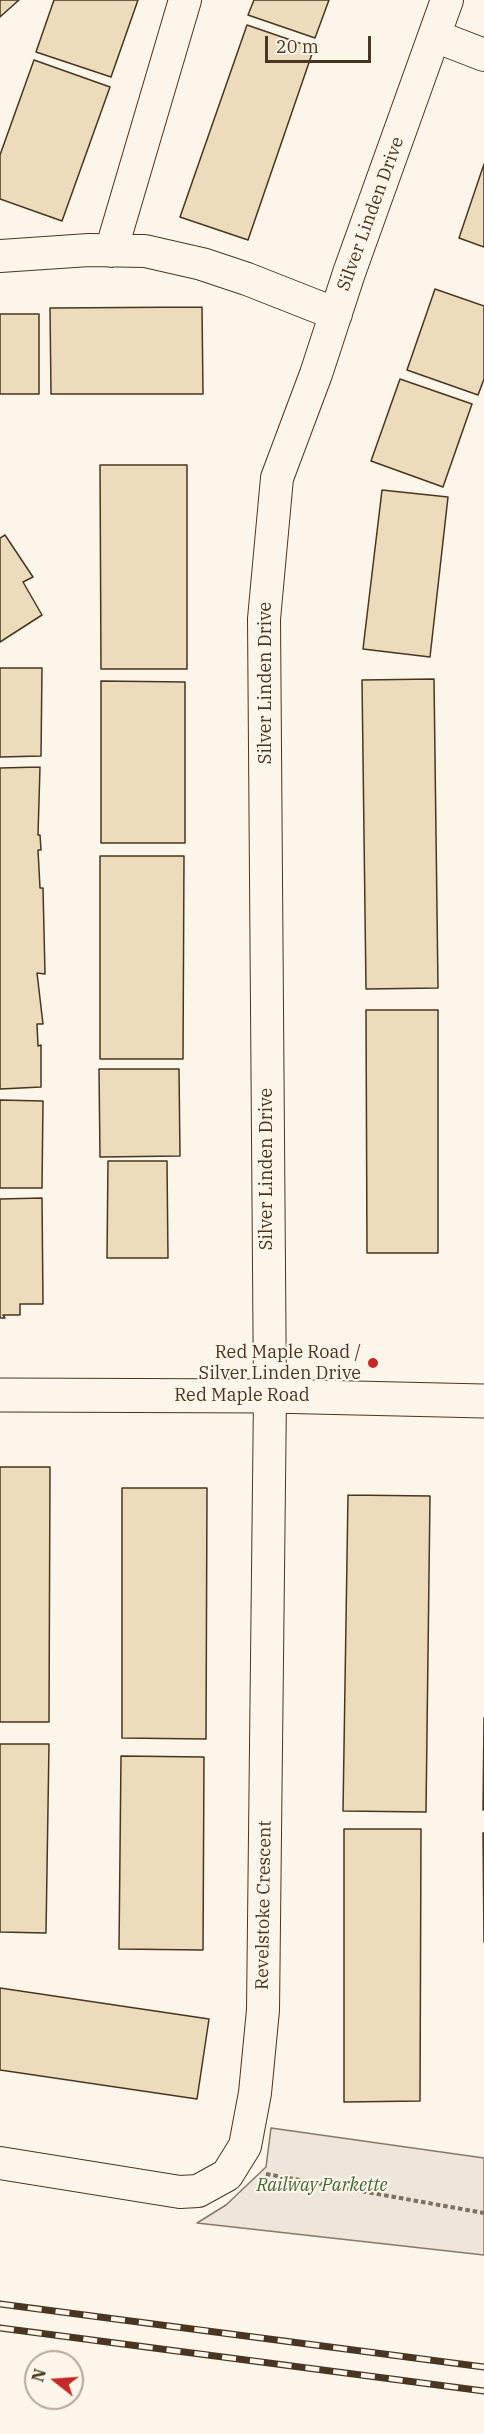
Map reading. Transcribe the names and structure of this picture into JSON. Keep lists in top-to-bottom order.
{
  "streets": {
    "street": ["Silver Linden Drive", "Red Maple Road", "Revelstoke Crescent"]
  },
  "crossings": [
    ["Silver Linden Drive", "Red Maple Road"],
    ["Silver Linden Drive", "Revelstoke Crescent"],
    ["Red Maple Road", "Revelstoke Crescent"]
  ],
  "parks": ["Railway Parkette"],
  "places": ["Red Maple Road / Silver Linden Drive"],
  "scale_bar": "20 m",
  "north": "left"
}
